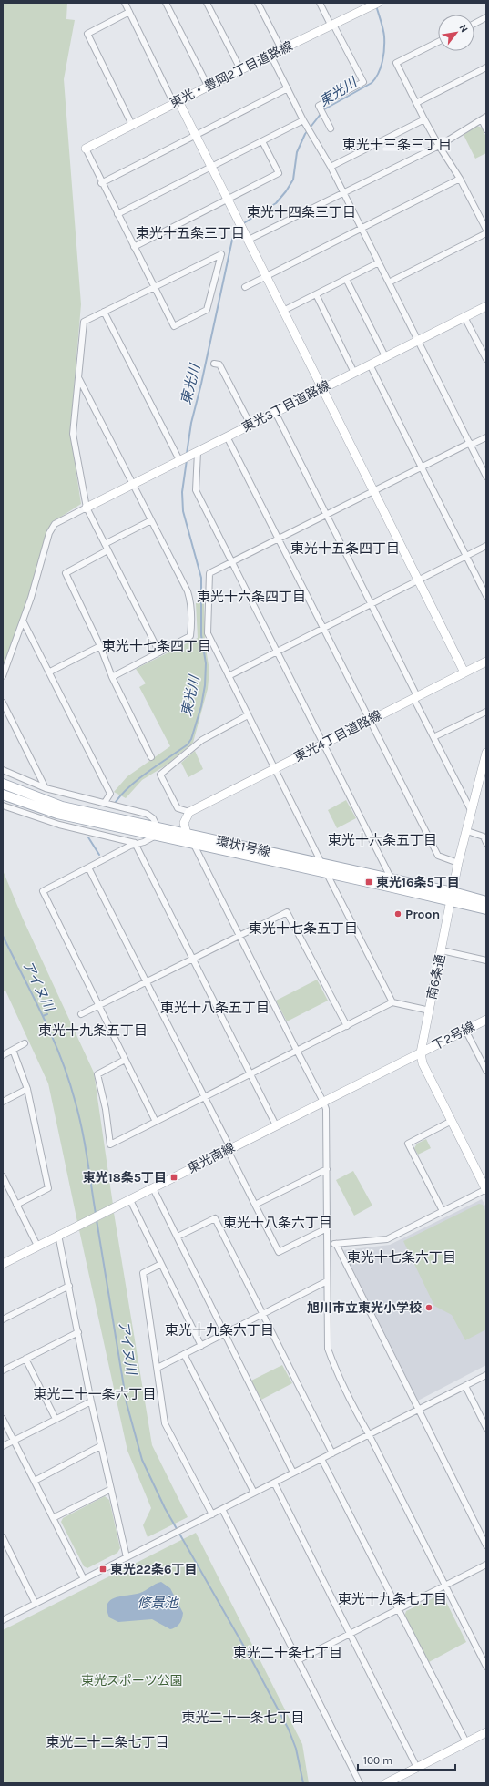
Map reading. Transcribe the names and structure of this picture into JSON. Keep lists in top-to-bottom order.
{
  "streets": {
    "main road": ["環状1号線"],
    "street": [
      "東光・豊岡2丁目道路線",
      "東光3丁目道路線",
      "東光4丁目道路線",
      "南6条通",
      "下2号線",
      "東光南線"
    ]
  },
  "crossings": [
    ["環状1号線", "南6条通"],
    ["南6条通", "下2号線"],
    ["南6条通", "東光南線"],
    ["下2号線", "東光南線"]
  ],
  "districts": [
    "東光十三条三丁目",
    "東光十四条三丁目",
    "東光十五条三丁目",
    "東光十五条四丁目",
    "東光十六条四丁目",
    "東光十七条四丁目",
    "東光十六条五丁目",
    "東光十七条五丁目",
    "東光十八条五丁目",
    "東光十九条五丁目",
    "東光十八条六丁目",
    "東光十七条六丁目",
    "東光十九条六丁目",
    "東光二十一条六丁目",
    "東光十九条七丁目",
    "東光二十条七丁目",
    "東光二十一条七丁目",
    "東光二十二条七丁目"
  ],
  "water": ["東光川", "アイヌ川", "修景池"],
  "parks": ["東光スポーツ公園"],
  "places": {
    "transit": ["東光16条5丁目", "東光18条5丁目", "東光22条6丁目"],
    "other": ["Proon", "旭川市立東光小学校"]
  },
  "scale_bar": "100 m",
  "north": "top right"
}
